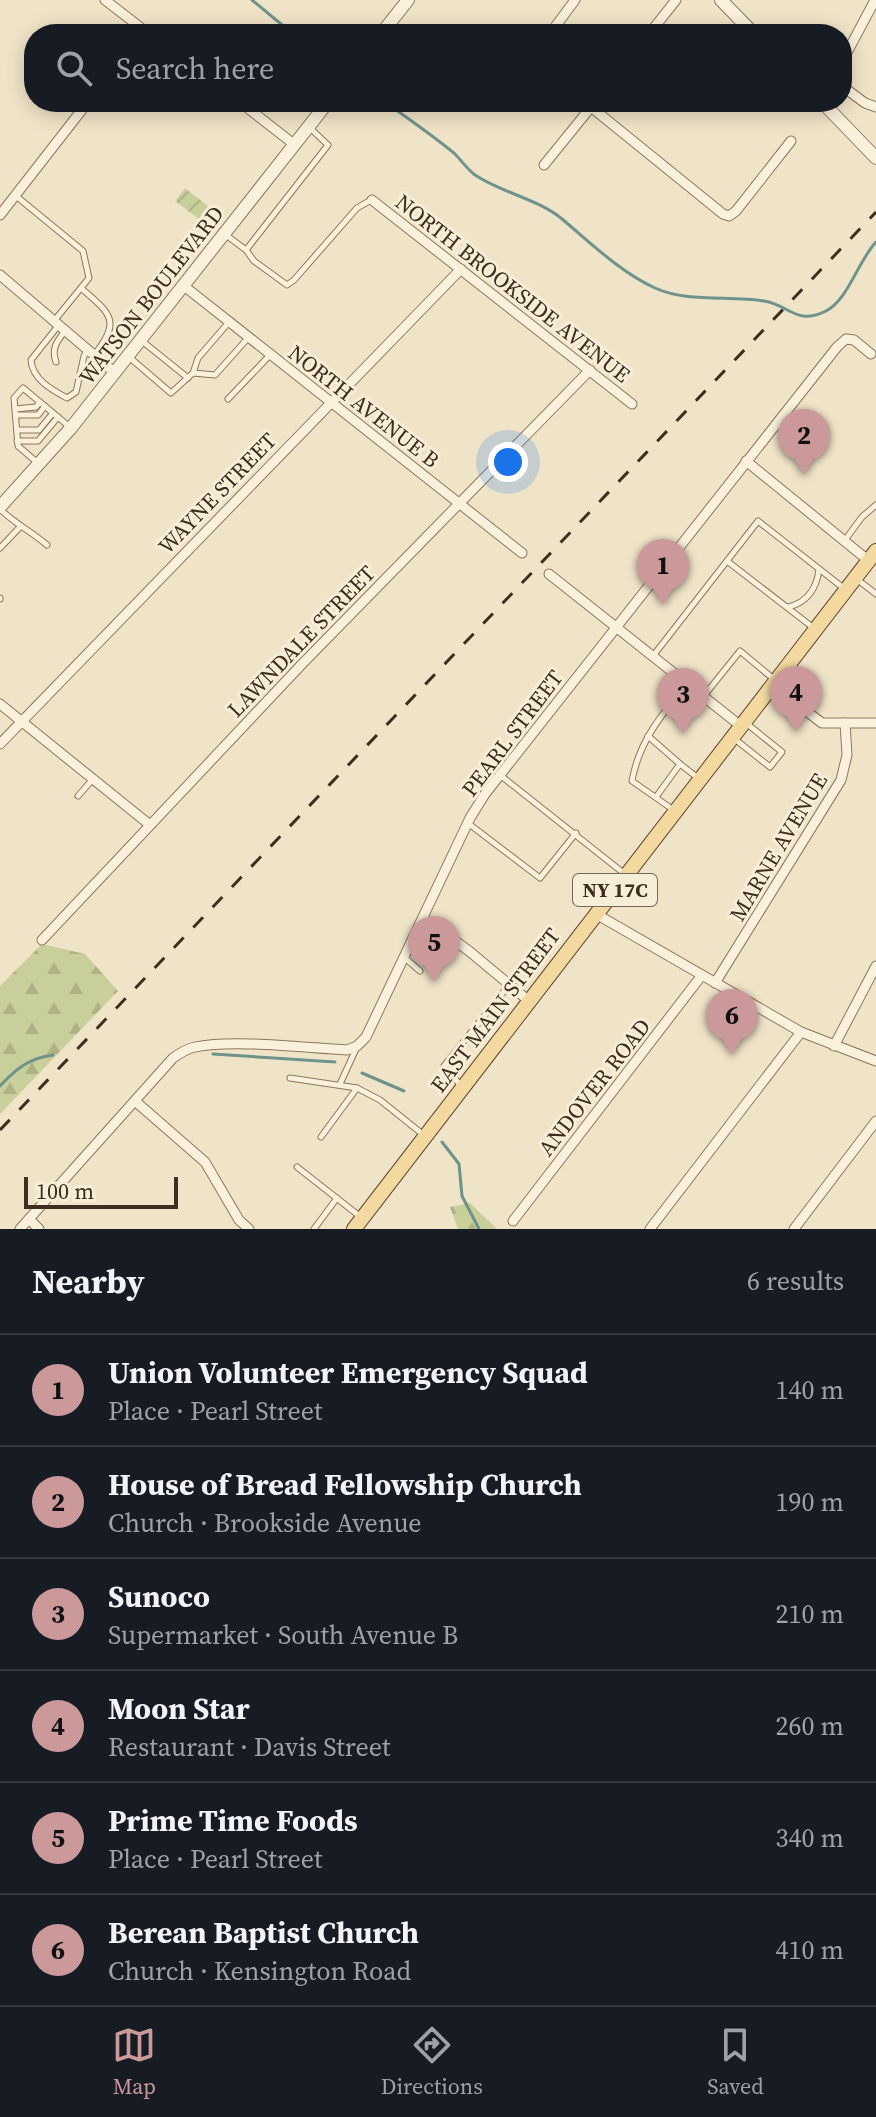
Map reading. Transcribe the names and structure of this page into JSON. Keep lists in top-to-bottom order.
{
  "streets": {
    "main road": ["NY 17C", "EAST MAIN STREET"],
    "street": [
      "NORTH BROOKSIDE AVENUE",
      "WATSON BOULEVARD",
      "NORTH AVENUE B",
      "WAYNE STREET",
      "LAWNDALE STREET",
      "PEARL STREET",
      "MARNE AVENUE",
      "ANDOVER ROAD"
    ]
  },
  "crossings": [
    ["NORTH BROOKSIDE AVENUE", "WAYNE STREET"],
    ["NORTH BROOKSIDE AVENUE", "LAWNDALE STREET"],
    ["WATSON BOULEVARD", "NORTH AVENUE B"],
    ["NORTH AVENUE B", "WAYNE STREET"],
    ["NORTH AVENUE B", "LAWNDALE STREET"]
  ],
  "scale_bar": "100 m",
  "page": {
    "search": "Search here",
    "pins": [
      "2",
      "1",
      "4",
      "3",
      "5",
      "6"
    ],
    "scale": "100 m",
    "heading": ["Nearby", "6 results"],
    "list": [
      {
        "mark": "1",
        "name": "Union Volunteer Emergency Squad",
        "note": "Place · Pearl Street",
        "value": "140 m"
      },
      {
        "mark": "2",
        "name": "House of Bread Fellowship Church",
        "note": "Church · Brookside Avenue",
        "value": "190 m"
      },
      {
        "mark": "3",
        "name": "Sunoco",
        "note": "Supermarket · South Avenue B",
        "value": "210 m"
      },
      {
        "mark": "4",
        "name": "Moon Star",
        "note": "Restaurant · Davis Street",
        "value": "260 m"
      },
      {
        "mark": "5",
        "name": "Prime Time Foods",
        "note": "Place · Pearl Street",
        "value": "340 m"
      },
      {
        "mark": "6",
        "name": "Berean Baptist Church",
        "note": "Church · Kensington Road",
        "value": "410 m"
      }
    ],
    "nav": ["Map", "Directions", "Saved"]
  }
}
